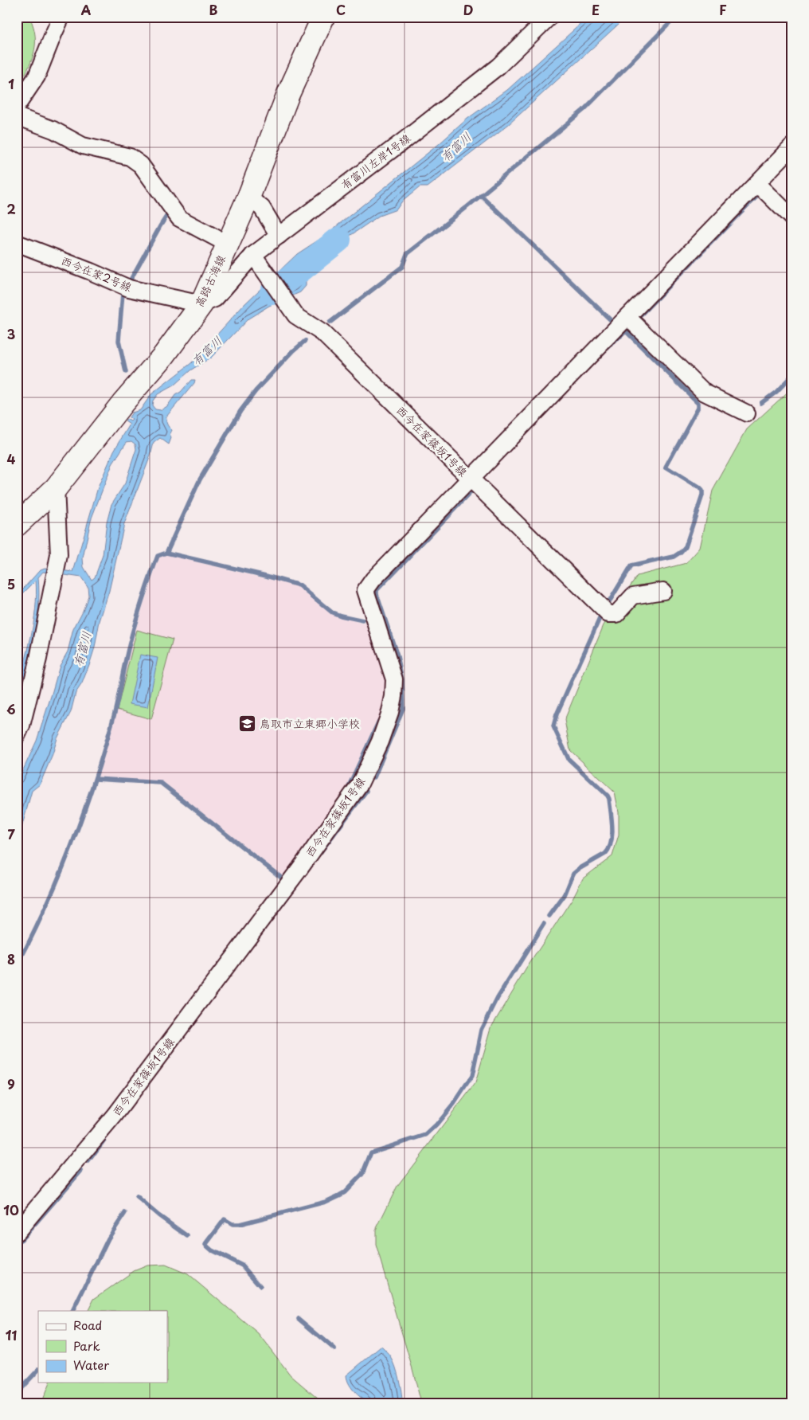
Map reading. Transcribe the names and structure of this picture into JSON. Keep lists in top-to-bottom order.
{
  "streets": {
    "main road": ["高路古海線"],
    "street": ["有富川左岸1号線", "西今在家2号線", "西今在家篠坂1号線"]
  },
  "crossings": [
    ["有富川左岸1号線", "西今在家2号線"],
    ["有富川左岸1号線", "高路古海線"],
    ["有富川左岸1号線", "西今在家篠坂1号線"],
    ["西今在家2号線", "高路古海線"]
  ],
  "water": ["有富川"],
  "places": {
    "school or university": ["鳥取市立東郷小学校"]
  },
  "legend": ["Road", "Park", "Water"],
  "grid": {
    "columns": [
      "A",
      "B",
      "C",
      "D",
      "E",
      "F"
    ],
    "rows": [
      "1",
      "2",
      "3",
      "4",
      "5",
      "6",
      "7",
      "8",
      "9",
      "10",
      "11"
    ]
  }
}
